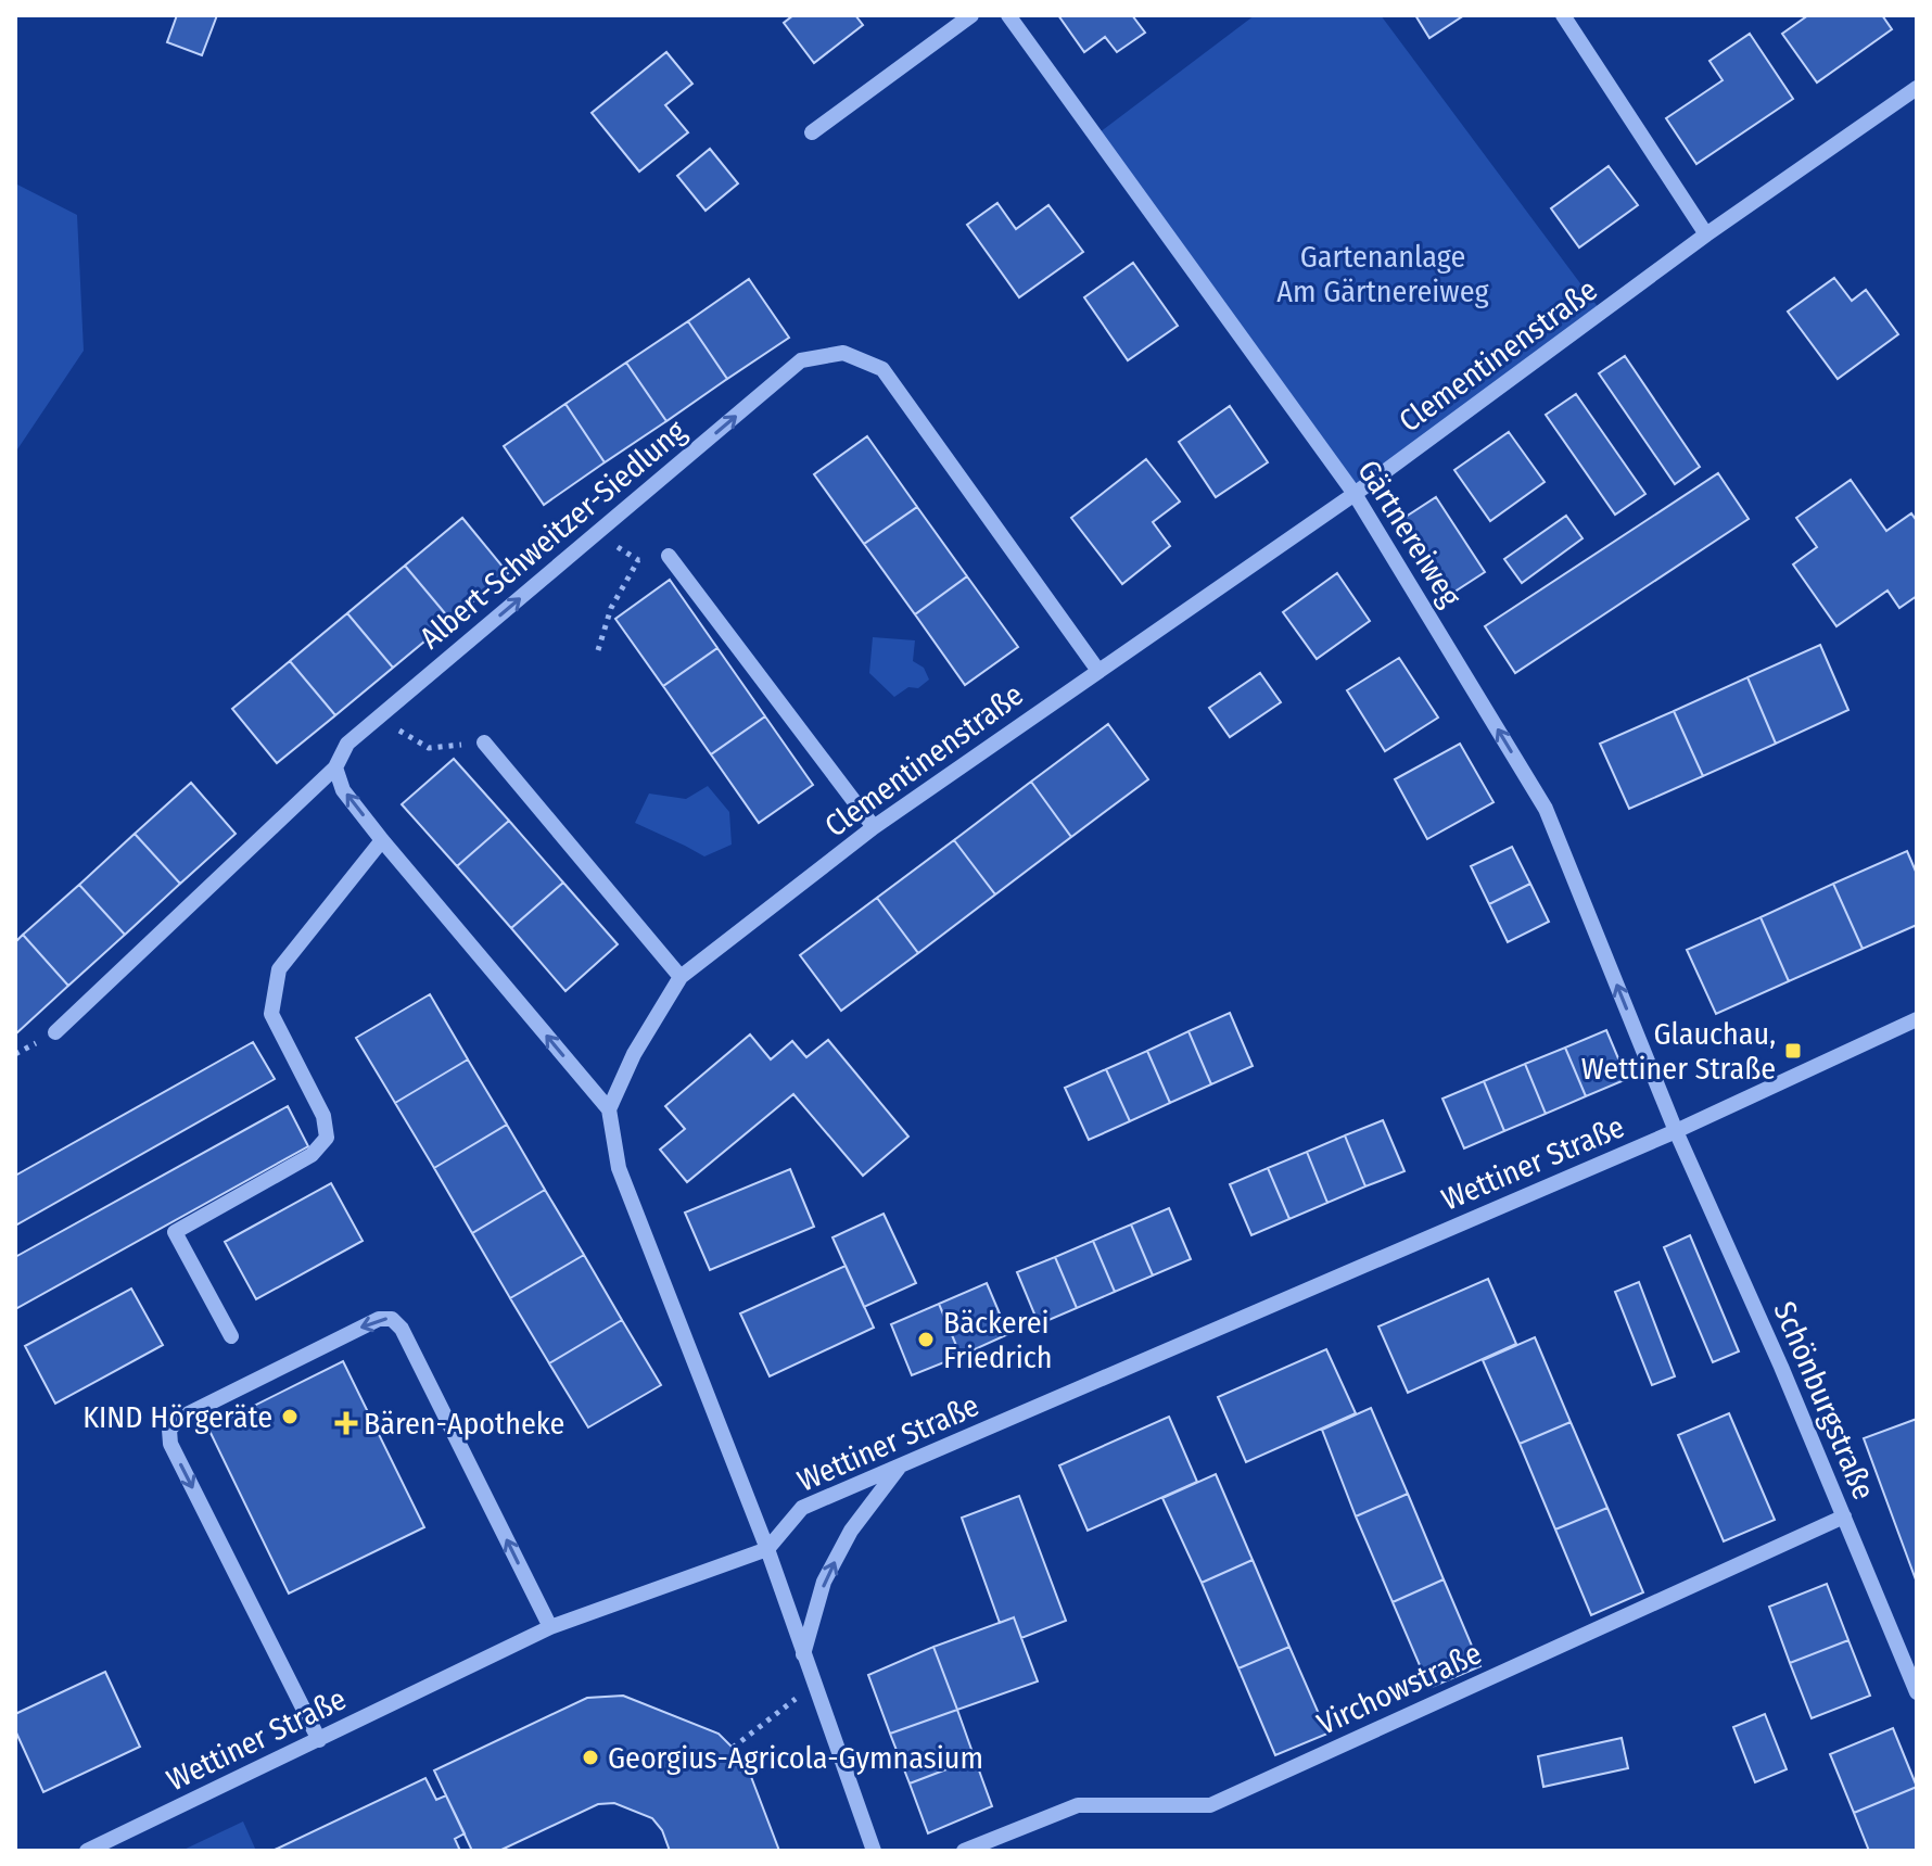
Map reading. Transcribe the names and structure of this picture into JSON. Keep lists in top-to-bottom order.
{
  "streets": {
    "street": [
      "Clementinenstraße",
      "Gärtnereiweg",
      "Albert-Schweitzer-Siedlung",
      "Wettiner Straße",
      "Schönburgstraße",
      "Virchowstraße"
    ]
  },
  "crossings": [
    ["Clementinenstraße", "Gärtnereiweg"],
    ["Clementinenstraße", "Albert-Schweitzer-Siedlung"],
    ["Gärtnereiweg", "Wettiner Straße"],
    ["Gärtnereiweg", "Schönburgstraße"],
    ["Wettiner Straße", "Schönburgstraße"],
    ["Schönburgstraße", "Virchowstraße"]
  ],
  "one_way": ["Gärtnereiweg"],
  "parks": ["Gartenanlage Am Gärtnereiweg"],
  "places": {
    "transit": ["Glauchau, Wettiner Straße"],
    "other": ["Bäckerei Friedrich", "KIND Hörgeräte", "Georgius-Agricola-Gymnasium"],
    "health": ["Bären-Apotheke"]
  }
}
